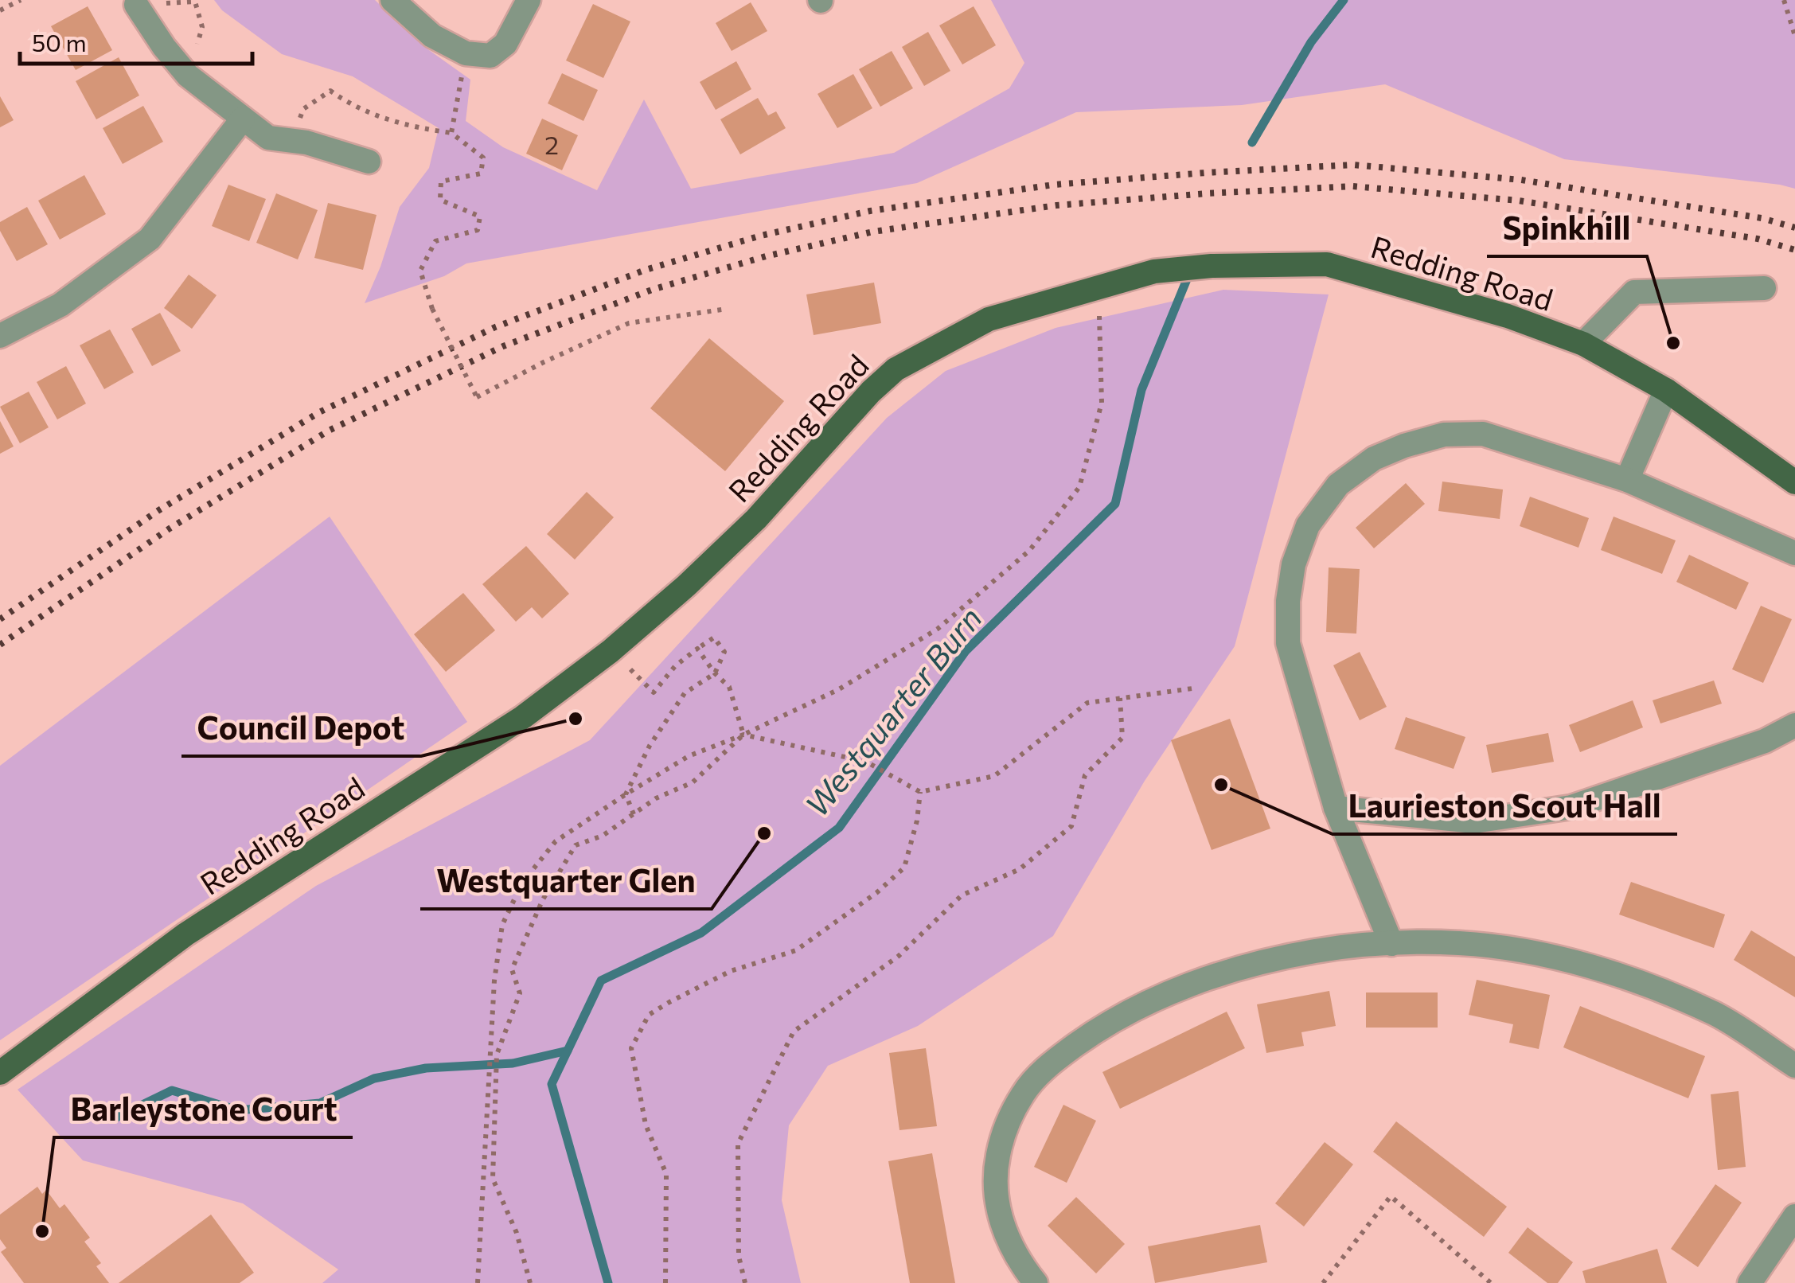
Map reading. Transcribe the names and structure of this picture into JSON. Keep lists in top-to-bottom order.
{
  "streets": {
    "main road": ["Redding Road"]
  },
  "water": ["Westquarter Burn"],
  "places": [
    "Spinkhill",
    "Council Depot",
    "Laurieston Scout Hall",
    "Westquarter Glen",
    "Barleystone Court"
  ],
  "house_numbers": ["2"],
  "scale_bar": "50 m"
}
